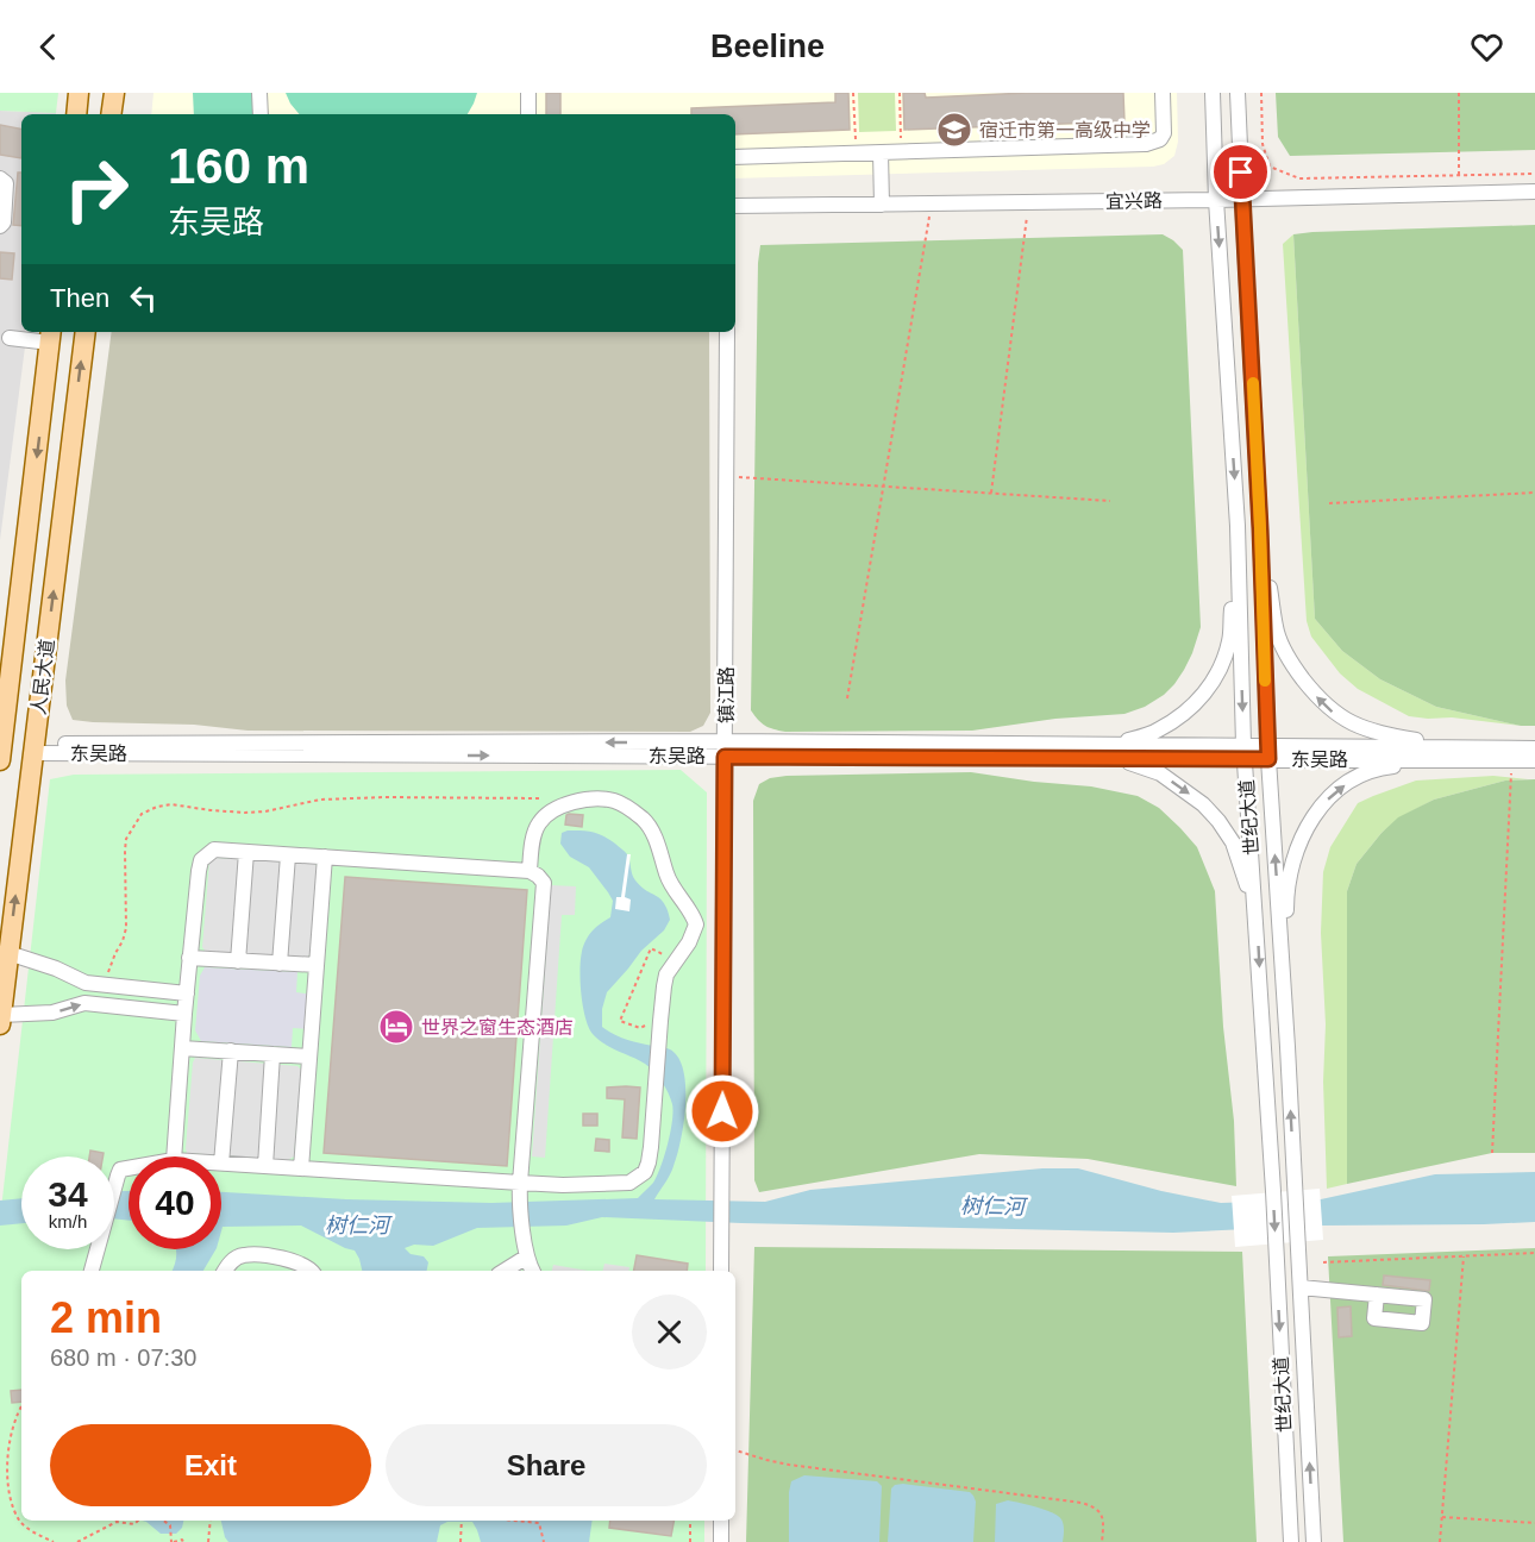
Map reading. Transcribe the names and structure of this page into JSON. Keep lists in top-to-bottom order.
{
  "streets": {
    "main road": ["人民大道"],
    "street": [
      "宜兴路",
      "镇江路",
      "东吴路",
      "世纪大道"
    ]
  },
  "crossings": [
    ["宜兴路", "世纪大道"],
    ["人民大道", "东吴路"],
    ["镇江路", "东吴路"],
    ["东吴路", "世纪大道"]
  ],
  "water": ["树仁河"],
  "places": {
    "school or university": ["宿迁市第一高级中学"],
    "hotel": ["世界之窗生态酒店"]
  },
  "page": {
    "header": "Beeline",
    "turn": ["160 m", "东吴路"],
    "then": "Then",
    "speed": "34 km/h",
    "limit": "40",
    "heading": ["2 min", "680 m · 07:30"],
    "buttons": ["Exit", "Share"]
  }
}
